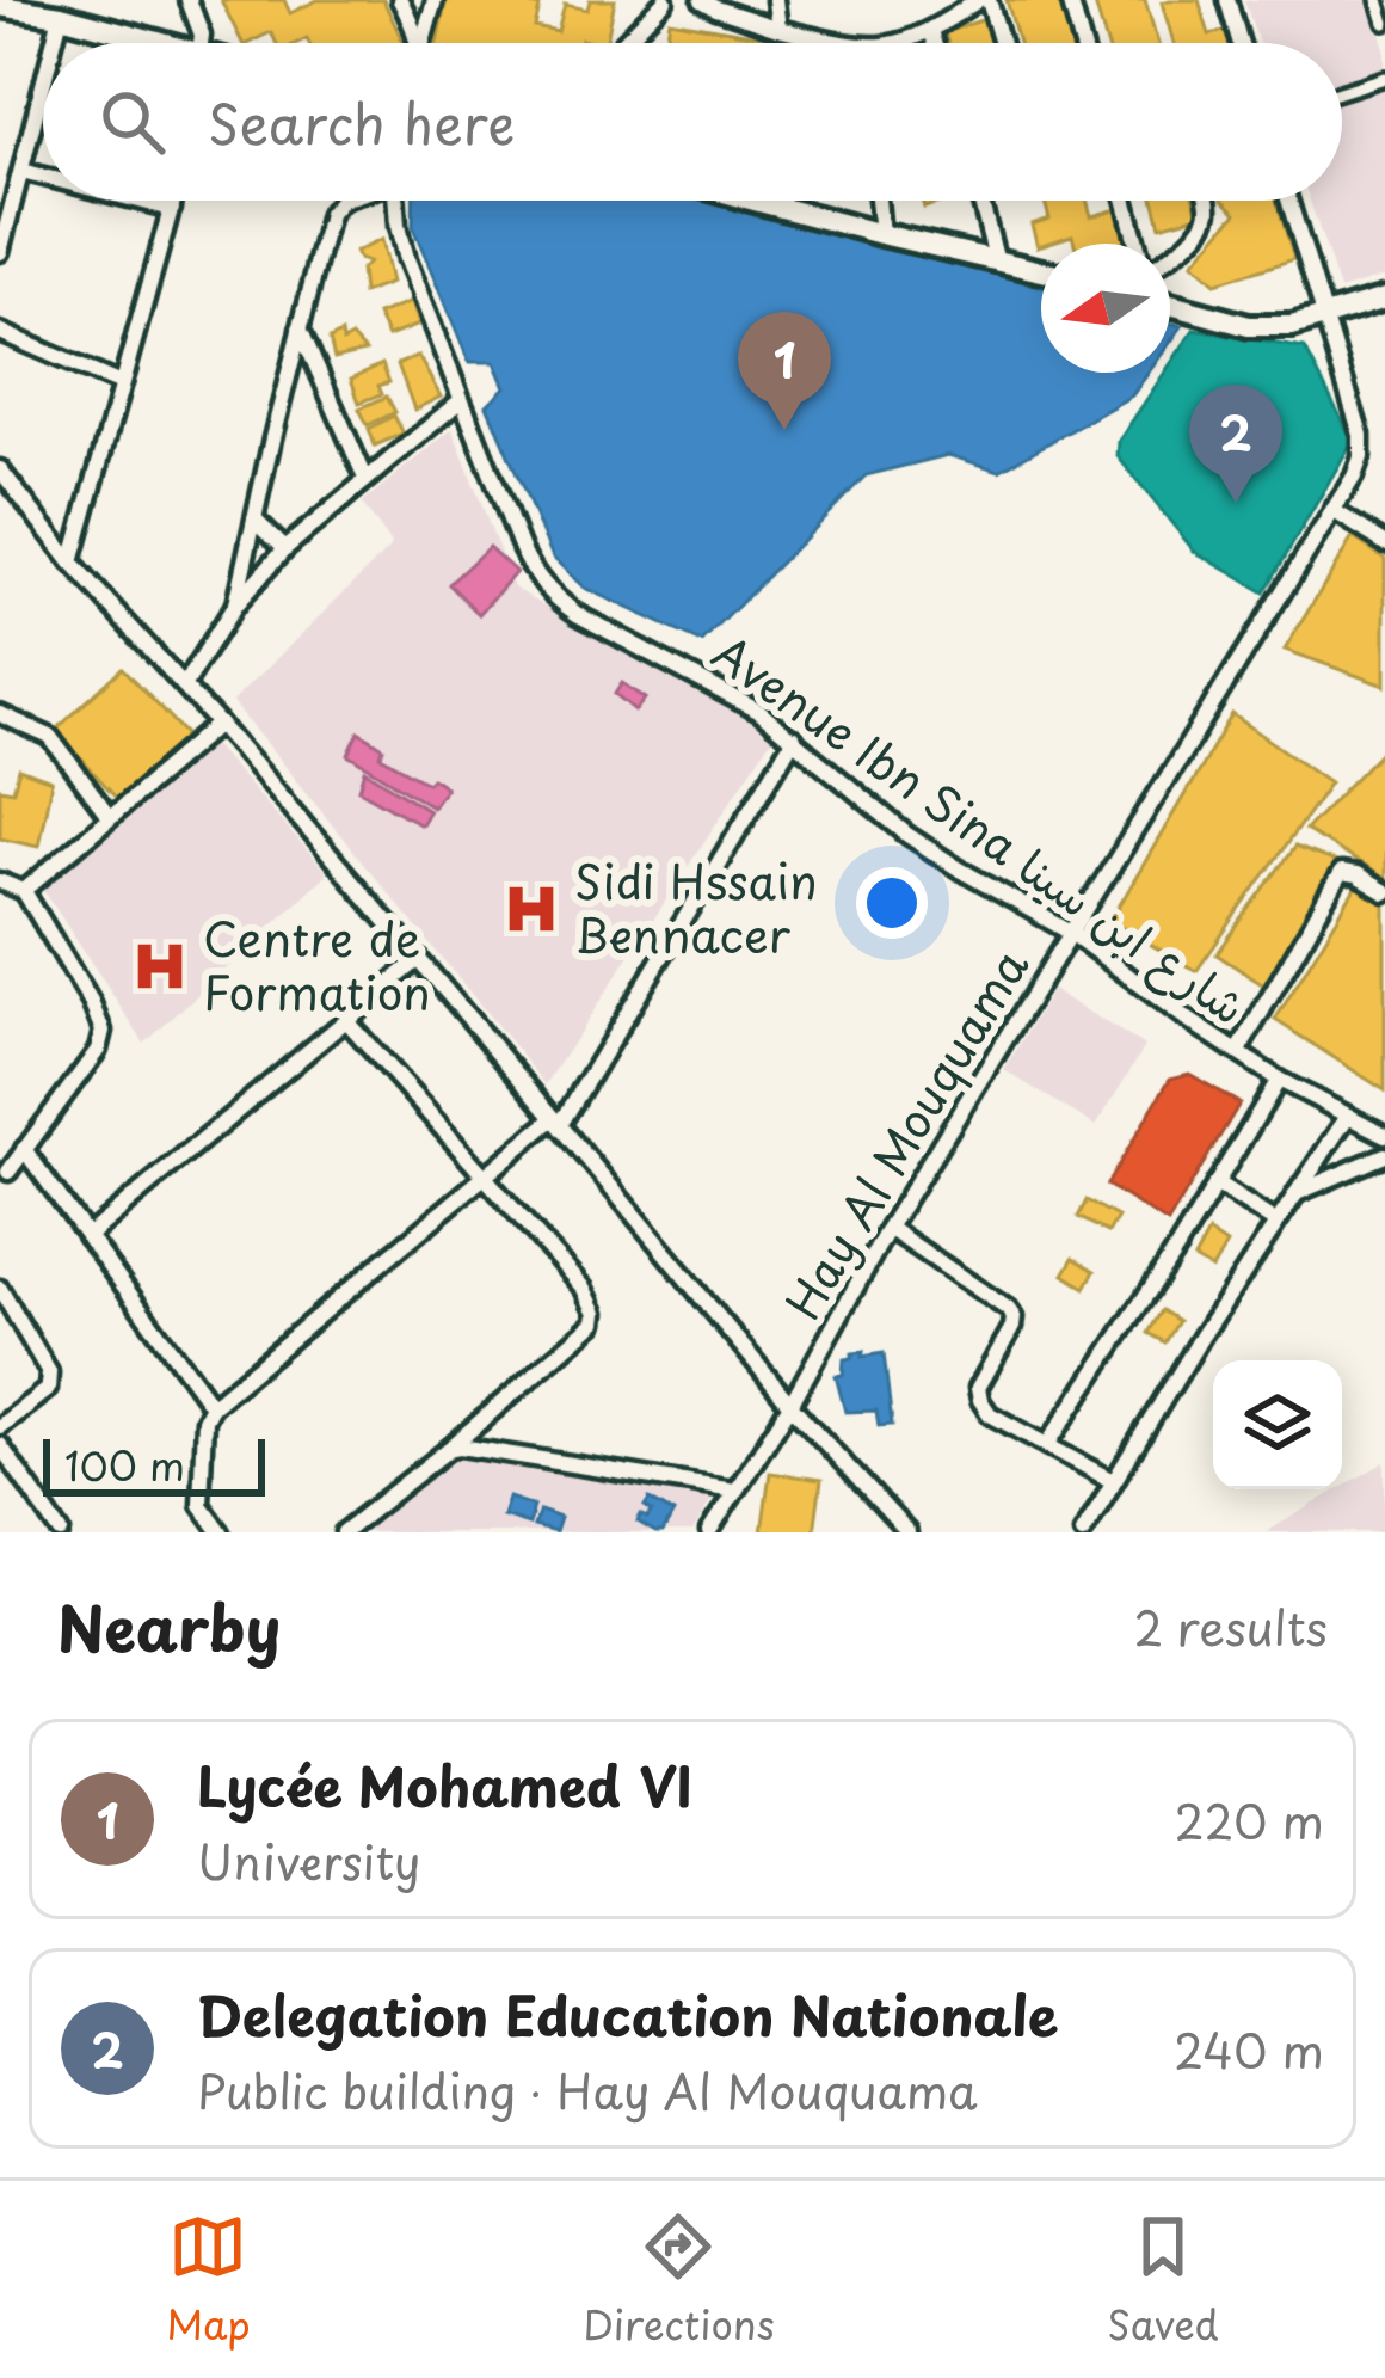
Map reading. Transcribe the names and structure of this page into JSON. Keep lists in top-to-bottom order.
{
  "streets": {
    "street": ["Avenue Ibn Sina شارع ابن سينا", "Hay Al Mouquama"]
  },
  "crossings": [
    ["Avenue Ibn Sina شارع ابن سينا", "Hay Al Mouquama"]
  ],
  "places": {
    "hospital": ["Sidi Hssain Bennacer", "Centre de Formation"]
  },
  "scale_bar": "100 m",
  "north": "left",
  "page": {
    "search": "Search here",
    "pins": ["1", "2"],
    "scale": "100 m",
    "heading": ["Nearby", "2 results"],
    "list": [
      {
        "mark": "1",
        "name": "Lycée Mohamed VI",
        "note": "University",
        "value": "220 m"
      },
      {
        "mark": "2",
        "name": "Delegation Education Nationale",
        "note": "Public building · Hay Al Mouquama",
        "value": "240 m"
      }
    ],
    "nav": ["Map", "Directions", "Saved"]
  }
}
